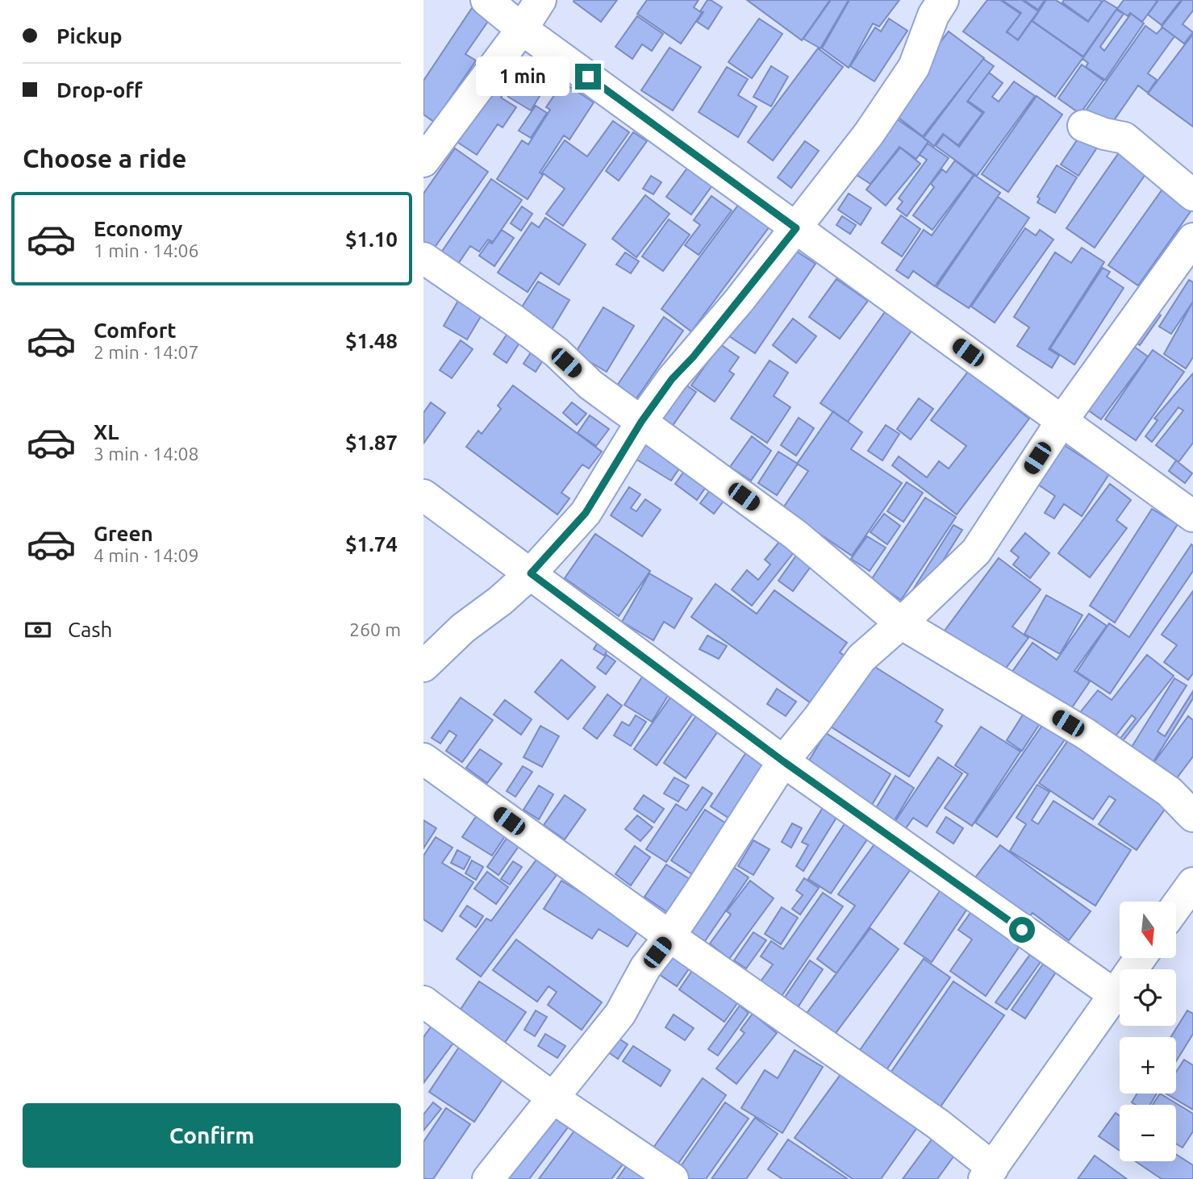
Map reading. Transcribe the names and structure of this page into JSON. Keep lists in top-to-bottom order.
{
  "north": "bottom",
  "page": {
    "banner": ["Pickup", "Drop-off"],
    "bubble": "1 min",
    "heading": "Choose a ride",
    "list": [
      {
        "name": "Economy",
        "note": "1 min · 14:06",
        "value": "$1.10"
      },
      {
        "name": "Comfort",
        "note": "2 min · 14:07",
        "value": "$1.48"
      },
      {
        "name": "XL",
        "note": "3 min · 14:08",
        "value": "$1.87"
      },
      {
        "name": "Green",
        "note": "4 min · 14:09",
        "value": "$1.74"
      }
    ],
    "pay": ["Cash", "260 m"],
    "map_buttons": ["+", "−"],
    "buttons": "Confirm"
  }
}
